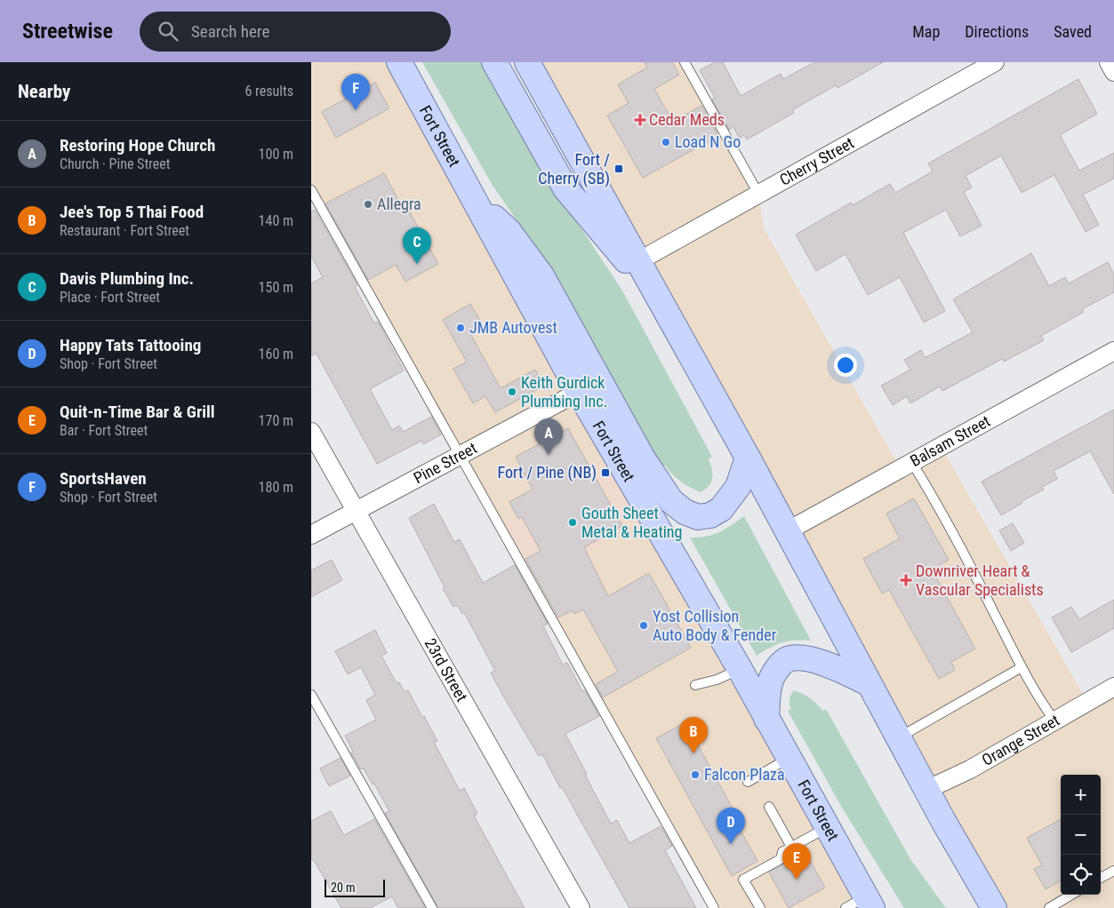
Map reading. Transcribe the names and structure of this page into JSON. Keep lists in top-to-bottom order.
{
  "streets": {
    "main road": ["Fort Street"],
    "street": [
      "Cherry Street",
      "Balsam Street",
      "Pine Street",
      "23rd Street",
      "Orange Street"
    ]
  },
  "crossings": [
    ["Fort Street", "Pine Street"],
    ["Pine Street", "23rd Street"]
  ],
  "places": {
    "health": ["Cedar Meds", "Downriver Heart & Vascular Specialists"],
    "other": [
      "Load N Go",
      "Allegra",
      "JMB Autovest",
      "Keith Gurdick Plumbing Inc.",
      "Gouth Sheet Metal & Heating",
      "Yost Collision Auto Body & Fender",
      "Falcon Plaza"
    ],
    "transit": ["Fort / Cherry (SB)", "Fort / Pine (NB)"]
  },
  "scale_bar": "20 m",
  "page": {
    "header": "Streetwise",
    "search": "Search here",
    "nav": ["Map", "Directions", "Saved"],
    "heading": ["Nearby", "6 results"],
    "pins": [
      "F",
      "C",
      "A",
      "B",
      "D",
      "E"
    ],
    "list": [
      {
        "mark": "A",
        "name": "Restoring Hope Church",
        "note": "Church · Pine Street",
        "value": "100 m"
      },
      {
        "mark": "B",
        "name": "Jee's Top 5 Thai Food",
        "note": "Restaurant · Fort Street",
        "value": "140 m"
      },
      {
        "mark": "C",
        "name": "Davis Plumbing Inc.",
        "note": "Place · Fort Street",
        "value": "150 m"
      },
      {
        "mark": "D",
        "name": "Happy Tats Tattooing",
        "note": "Shop · Fort Street",
        "value": "160 m"
      },
      {
        "mark": "E",
        "name": "Quit-n-Time Bar & Grill",
        "note": "Bar · Fort Street",
        "value": "170 m"
      },
      {
        "mark": "F",
        "name": "SportsHaven",
        "note": "Shop · Fort Street",
        "value": "180 m"
      }
    ],
    "map_buttons": ["+", "−"],
    "scale": "20 m"
  }
}
